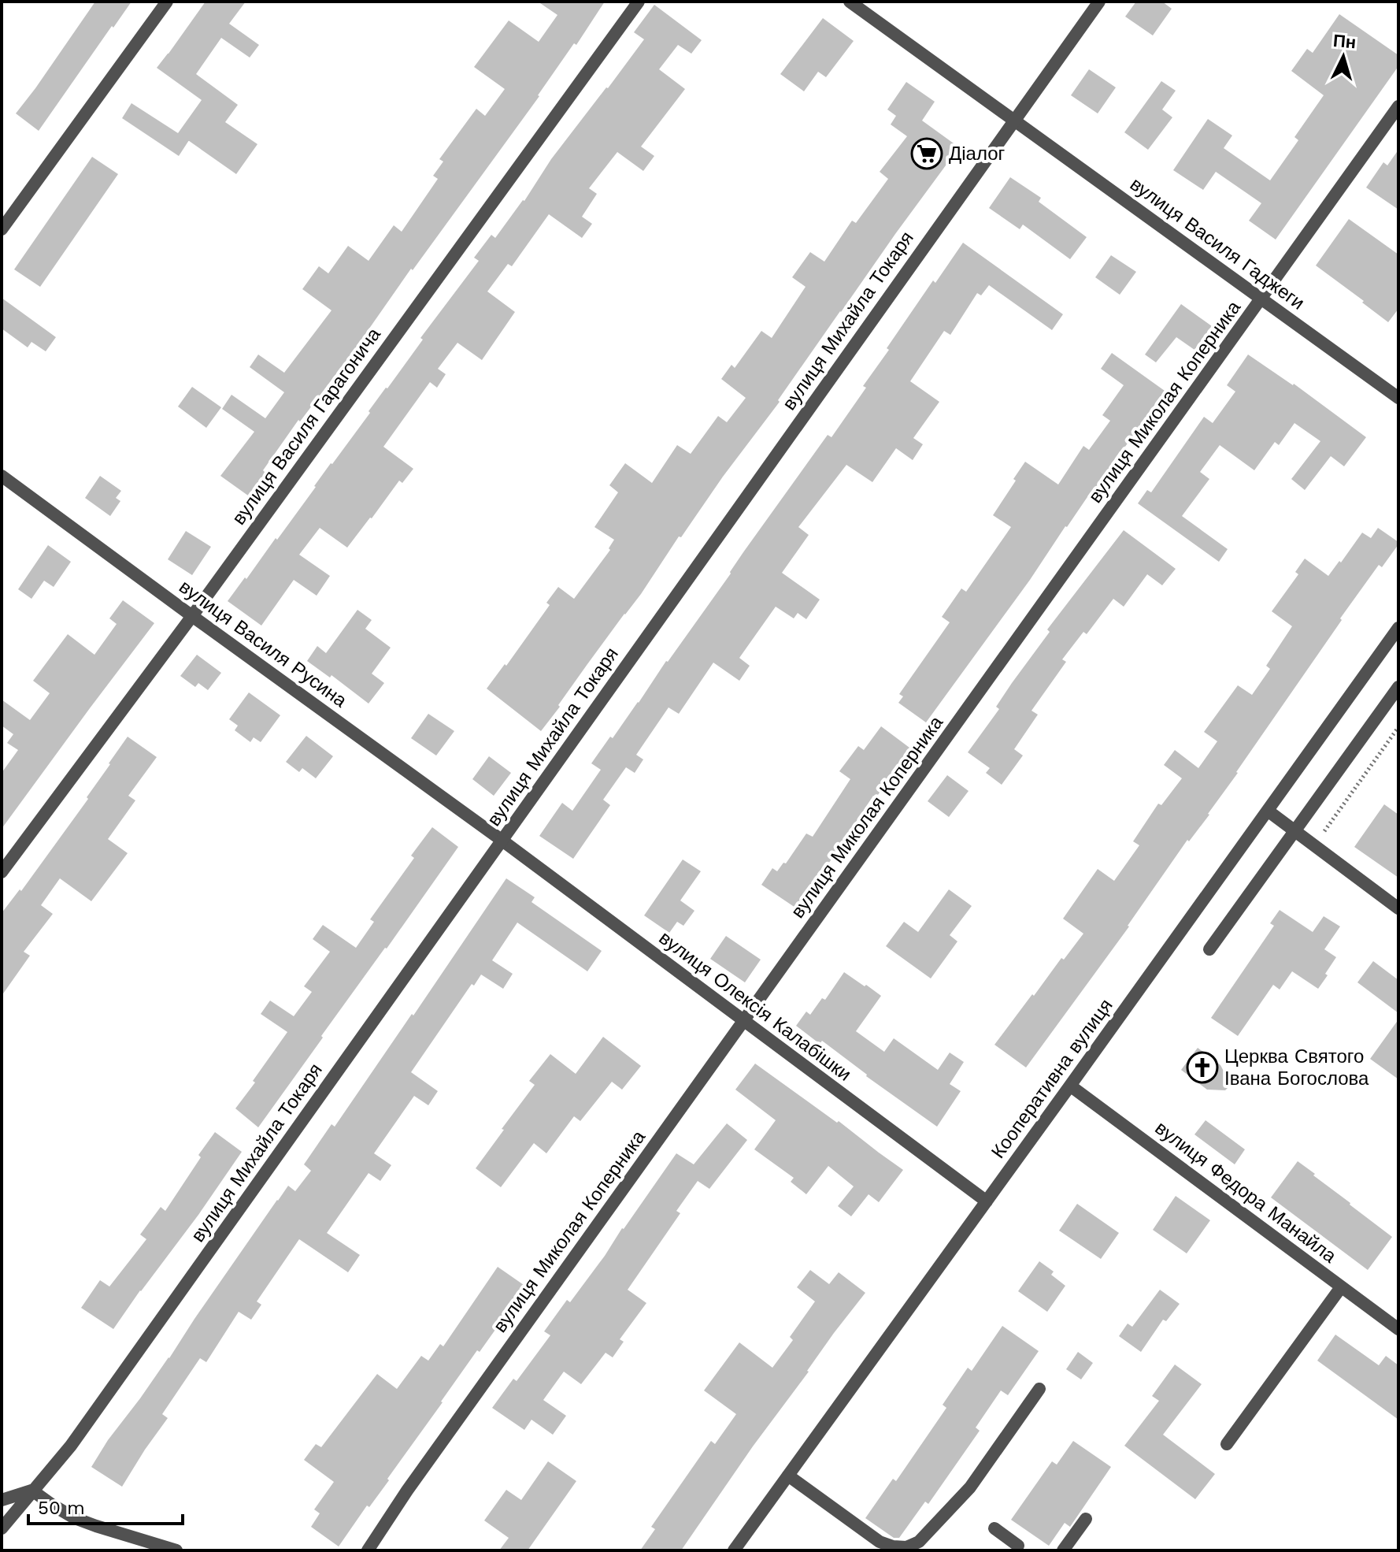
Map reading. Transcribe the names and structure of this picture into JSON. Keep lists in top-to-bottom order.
{
  "streets": {
    "street": [
      "вулиця Василя Гаджеги",
      "вулиця Михайла Токаря",
      "вулиця Миколая Коперника",
      "вулиця Василя Гарагонича",
      "вулиця Василя Русина",
      "вулиця Олексія Калабішки",
      "Кооперативна вулиця",
      "вулиця Федора Манайла"
    ]
  },
  "crossings": [
    ["вулиця Василя Гаджеги", "вулиця Михайла Токаря"],
    ["вулиця Василя Гаджеги", "вулиця Миколая Коперника"],
    ["вулиця Михайла Токаря", "вулиця Василя Русина"],
    ["вулиця Михайла Токаря", "вулиця Олексія Калабішки"],
    ["вулиця Миколая Коперника", "вулиця Олексія Калабішки"],
    ["вулиця Василя Гарагонича", "вулиця Василя Русина"],
    ["вулиця Василя Русина", "вулиця Олексія Калабішки"],
    ["вулиця Олексія Калабішки", "Кооперативна вулиця"],
    ["Кооперативна вулиця", "вулиця Федора Манайла"]
  ],
  "places": {
    "supermarket": ["Діалог"],
    "church": ["Церква Святого Івана Богослова"]
  },
  "scale_bar": "50 m",
  "north": "top"
}
